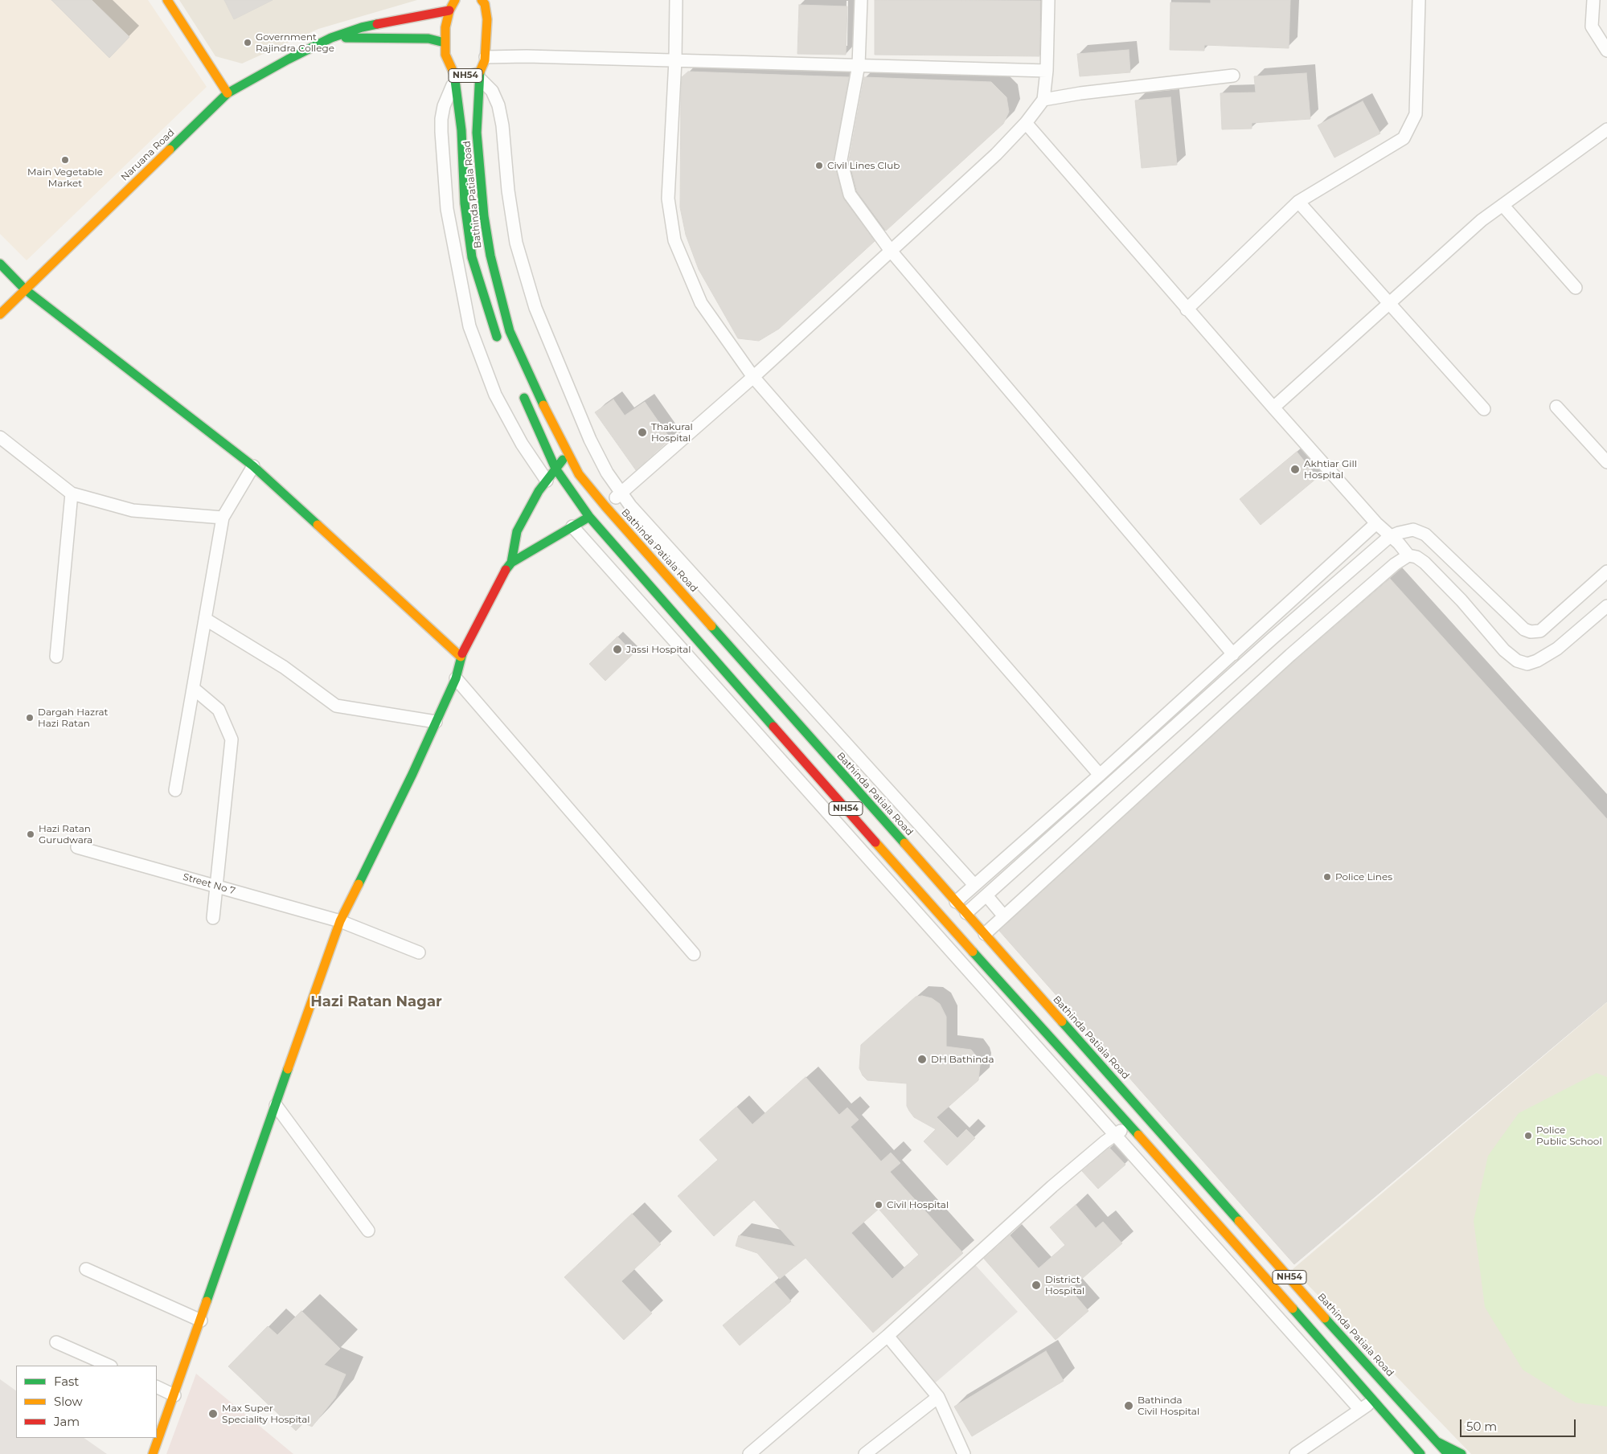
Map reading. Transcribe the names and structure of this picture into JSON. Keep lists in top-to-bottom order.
{
  "streets": {
    "main road": ["NH54", "Naruana Road", "Bathinda Patiala Road"],
    "street": ["Street No 7"]
  },
  "crossings": [
    ["NH54", "Naruana Road"],
    ["NH54", "Bathinda Patiala Road"]
  ],
  "districts": ["Hazi Ratan Nagar"],
  "places": [
    "Government Rajindra College",
    "Main Vegetable Market",
    "Civil Lines Club",
    "Thakural Hospital",
    "Akhtiar Gill Hospital",
    "Jassi Hospital",
    "Dargah Hazrat Hazi Ratan",
    "Hazi Ratan Gurudwara",
    "Police Lines",
    "DH Bathinda",
    "Police Public School",
    "Civil Hospital",
    "District Hospital",
    "Bathinda Civil Hospital",
    "Max Super Speciality Hospital"
  ],
  "legend": ["Fast", "Slow", "Jam"],
  "scale_bar": "50 m"
}
